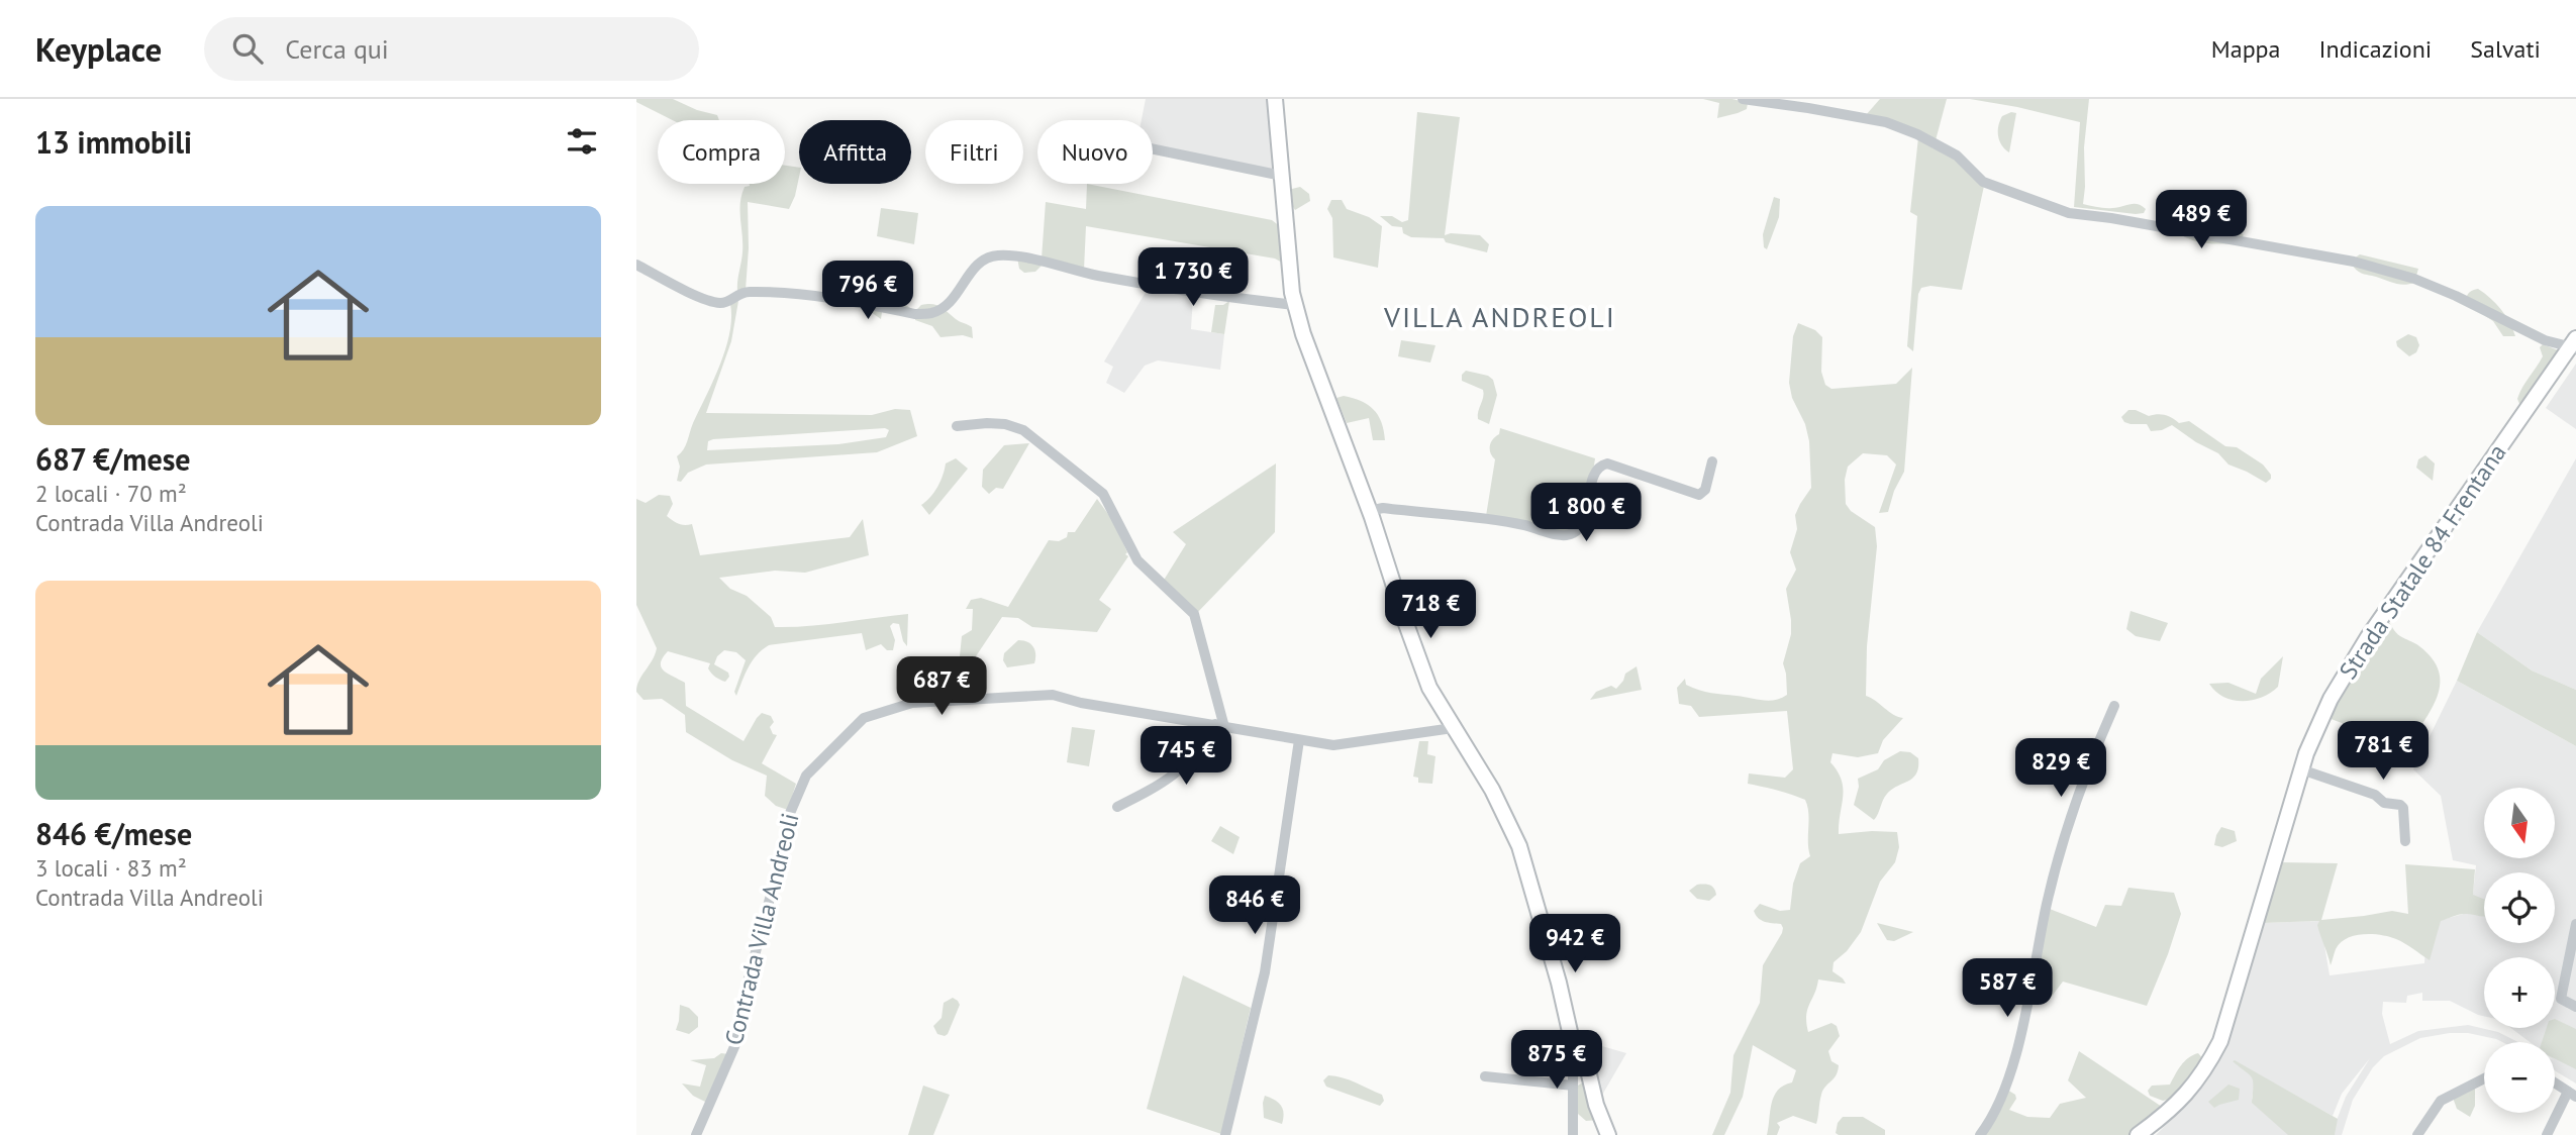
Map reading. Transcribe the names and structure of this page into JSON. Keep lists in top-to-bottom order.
{
  "streets": {
    "main road": ["Strada Statale 84 Frentana"],
    "street": ["Contrada Villa Andreoli"]
  },
  "districts": ["VILLA ANDREOLI"],
  "north": "bottom",
  "page": {
    "header": "Keyplace",
    "search": "Cerca qui",
    "nav": ["Mappa", "Indicazioni", "Salvati"],
    "heading": "13 immobili",
    "chip": [
      "Compra",
      "Affitta",
      "Filtri",
      "Nuovo"
    ],
    "list": [
      {
        "name": "687 €/mese",
        "note": "2 locali · 70 m² · Contrada Villa Andreoli"
      },
      {
        "name": "846 €/mese",
        "note": "3 locali · 83 m² · Contrada Villa Andreoli"
      }
    ],
    "price": [
      "489 €",
      "1 730 €",
      "796 €",
      "1 800 €",
      "718 €",
      "687 €",
      "781 €",
      "745 €",
      "829 €",
      "846 €",
      "942 €",
      "587 €",
      "875 €"
    ],
    "map_buttons": ["+", "−"]
  }
}
